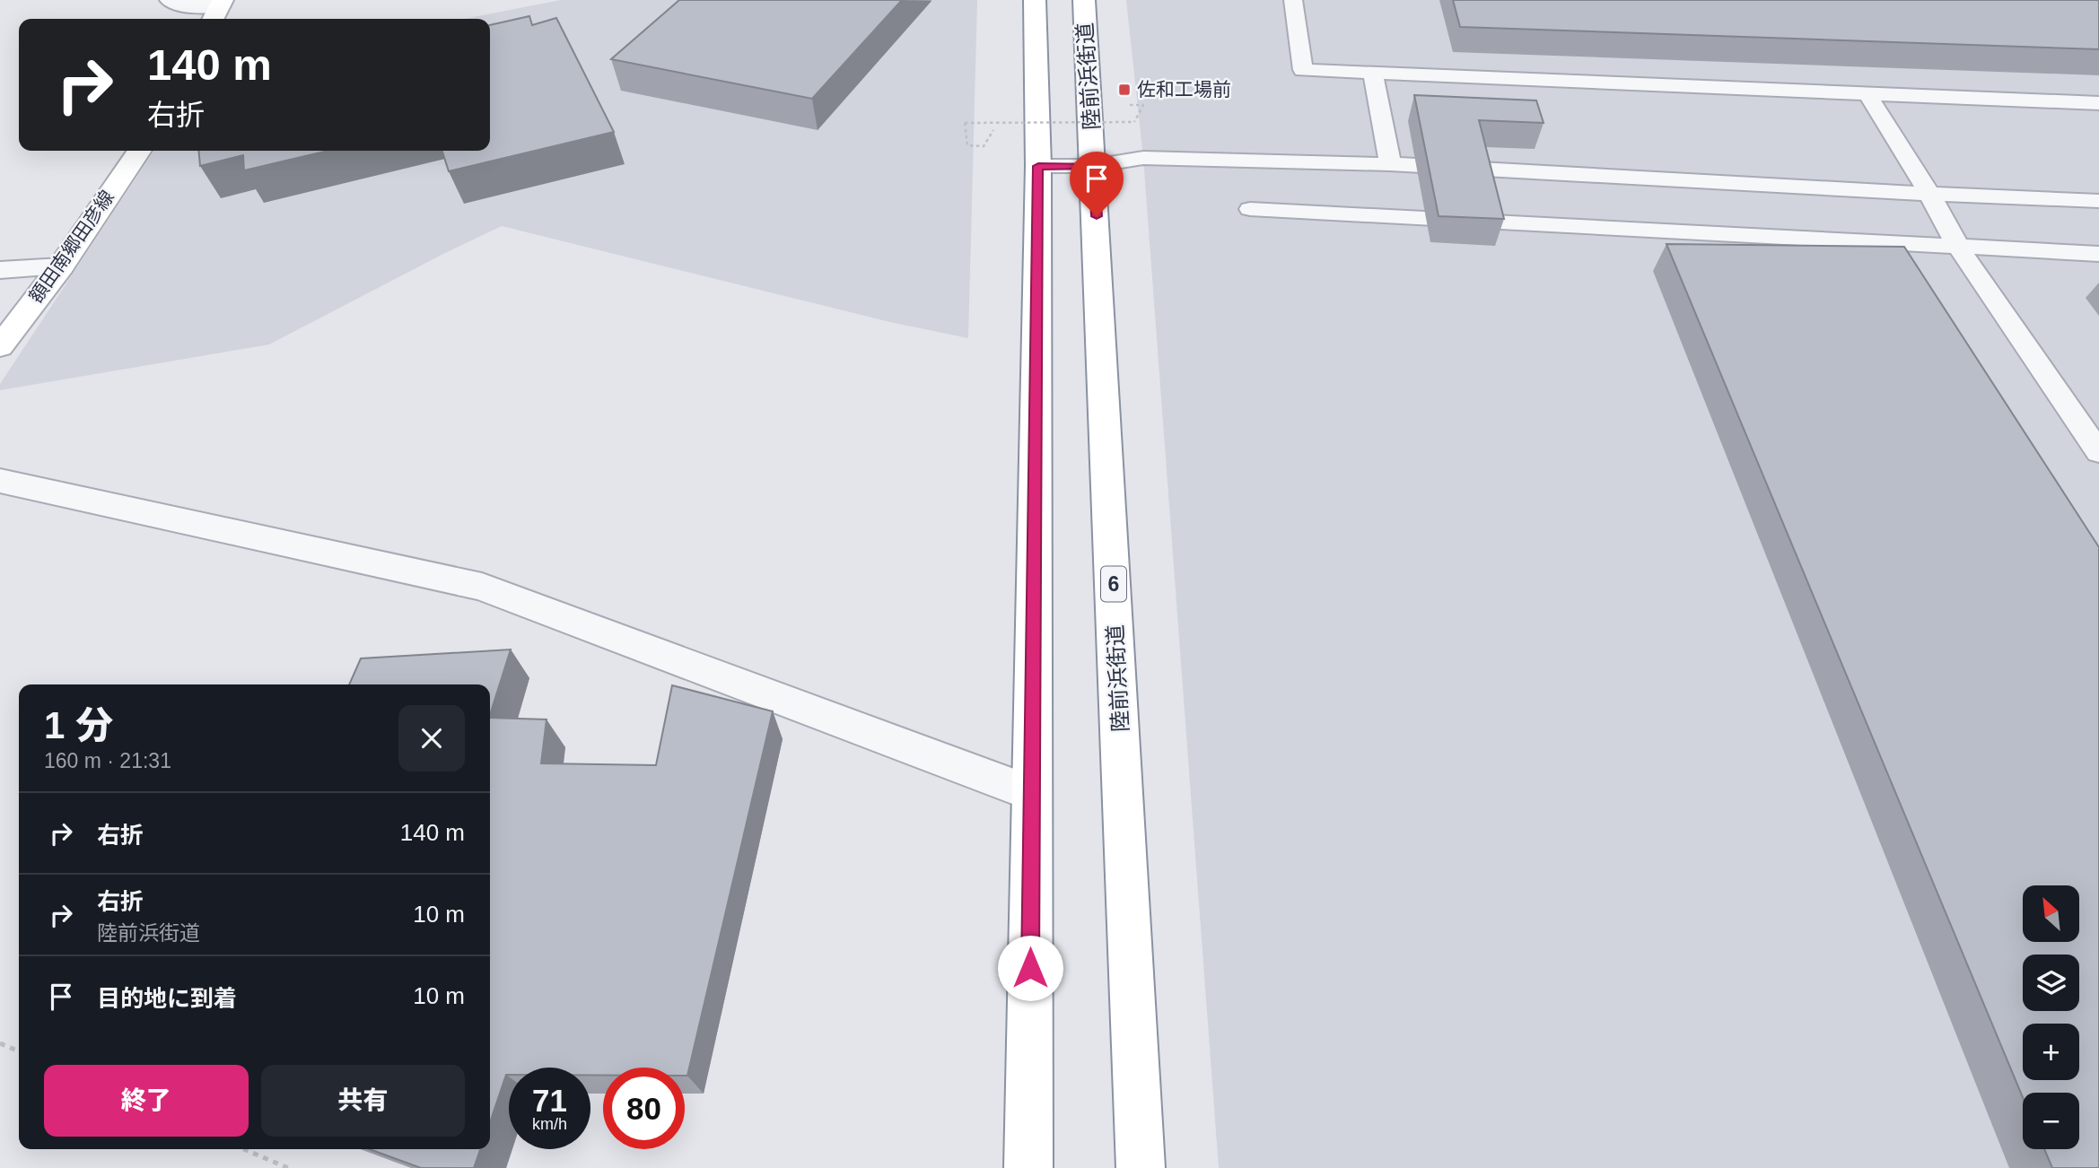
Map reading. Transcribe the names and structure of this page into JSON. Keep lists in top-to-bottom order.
{
  "streets": {
    "main road": ["陸前浜街道", "額田南郷田彦線", "6"]
  },
  "places": {
    "transit": ["佐和工場前"]
  },
  "north": "top left",
  "page": {
    "turn": ["140 m", "右折"],
    "heading": ["1 分", "160 m · 21:31"],
    "list": [
      {
        "name": "右折",
        "value": "140 m"
      },
      {
        "name": "右折",
        "note": "陸前浜街道",
        "value": "10 m"
      },
      {
        "name": "目的地に到着",
        "value": "10 m"
      }
    ],
    "map_buttons": ["+", "−"],
    "buttons": ["終了", "共有"],
    "speed": "71 km/h",
    "limit": "80"
  }
}
